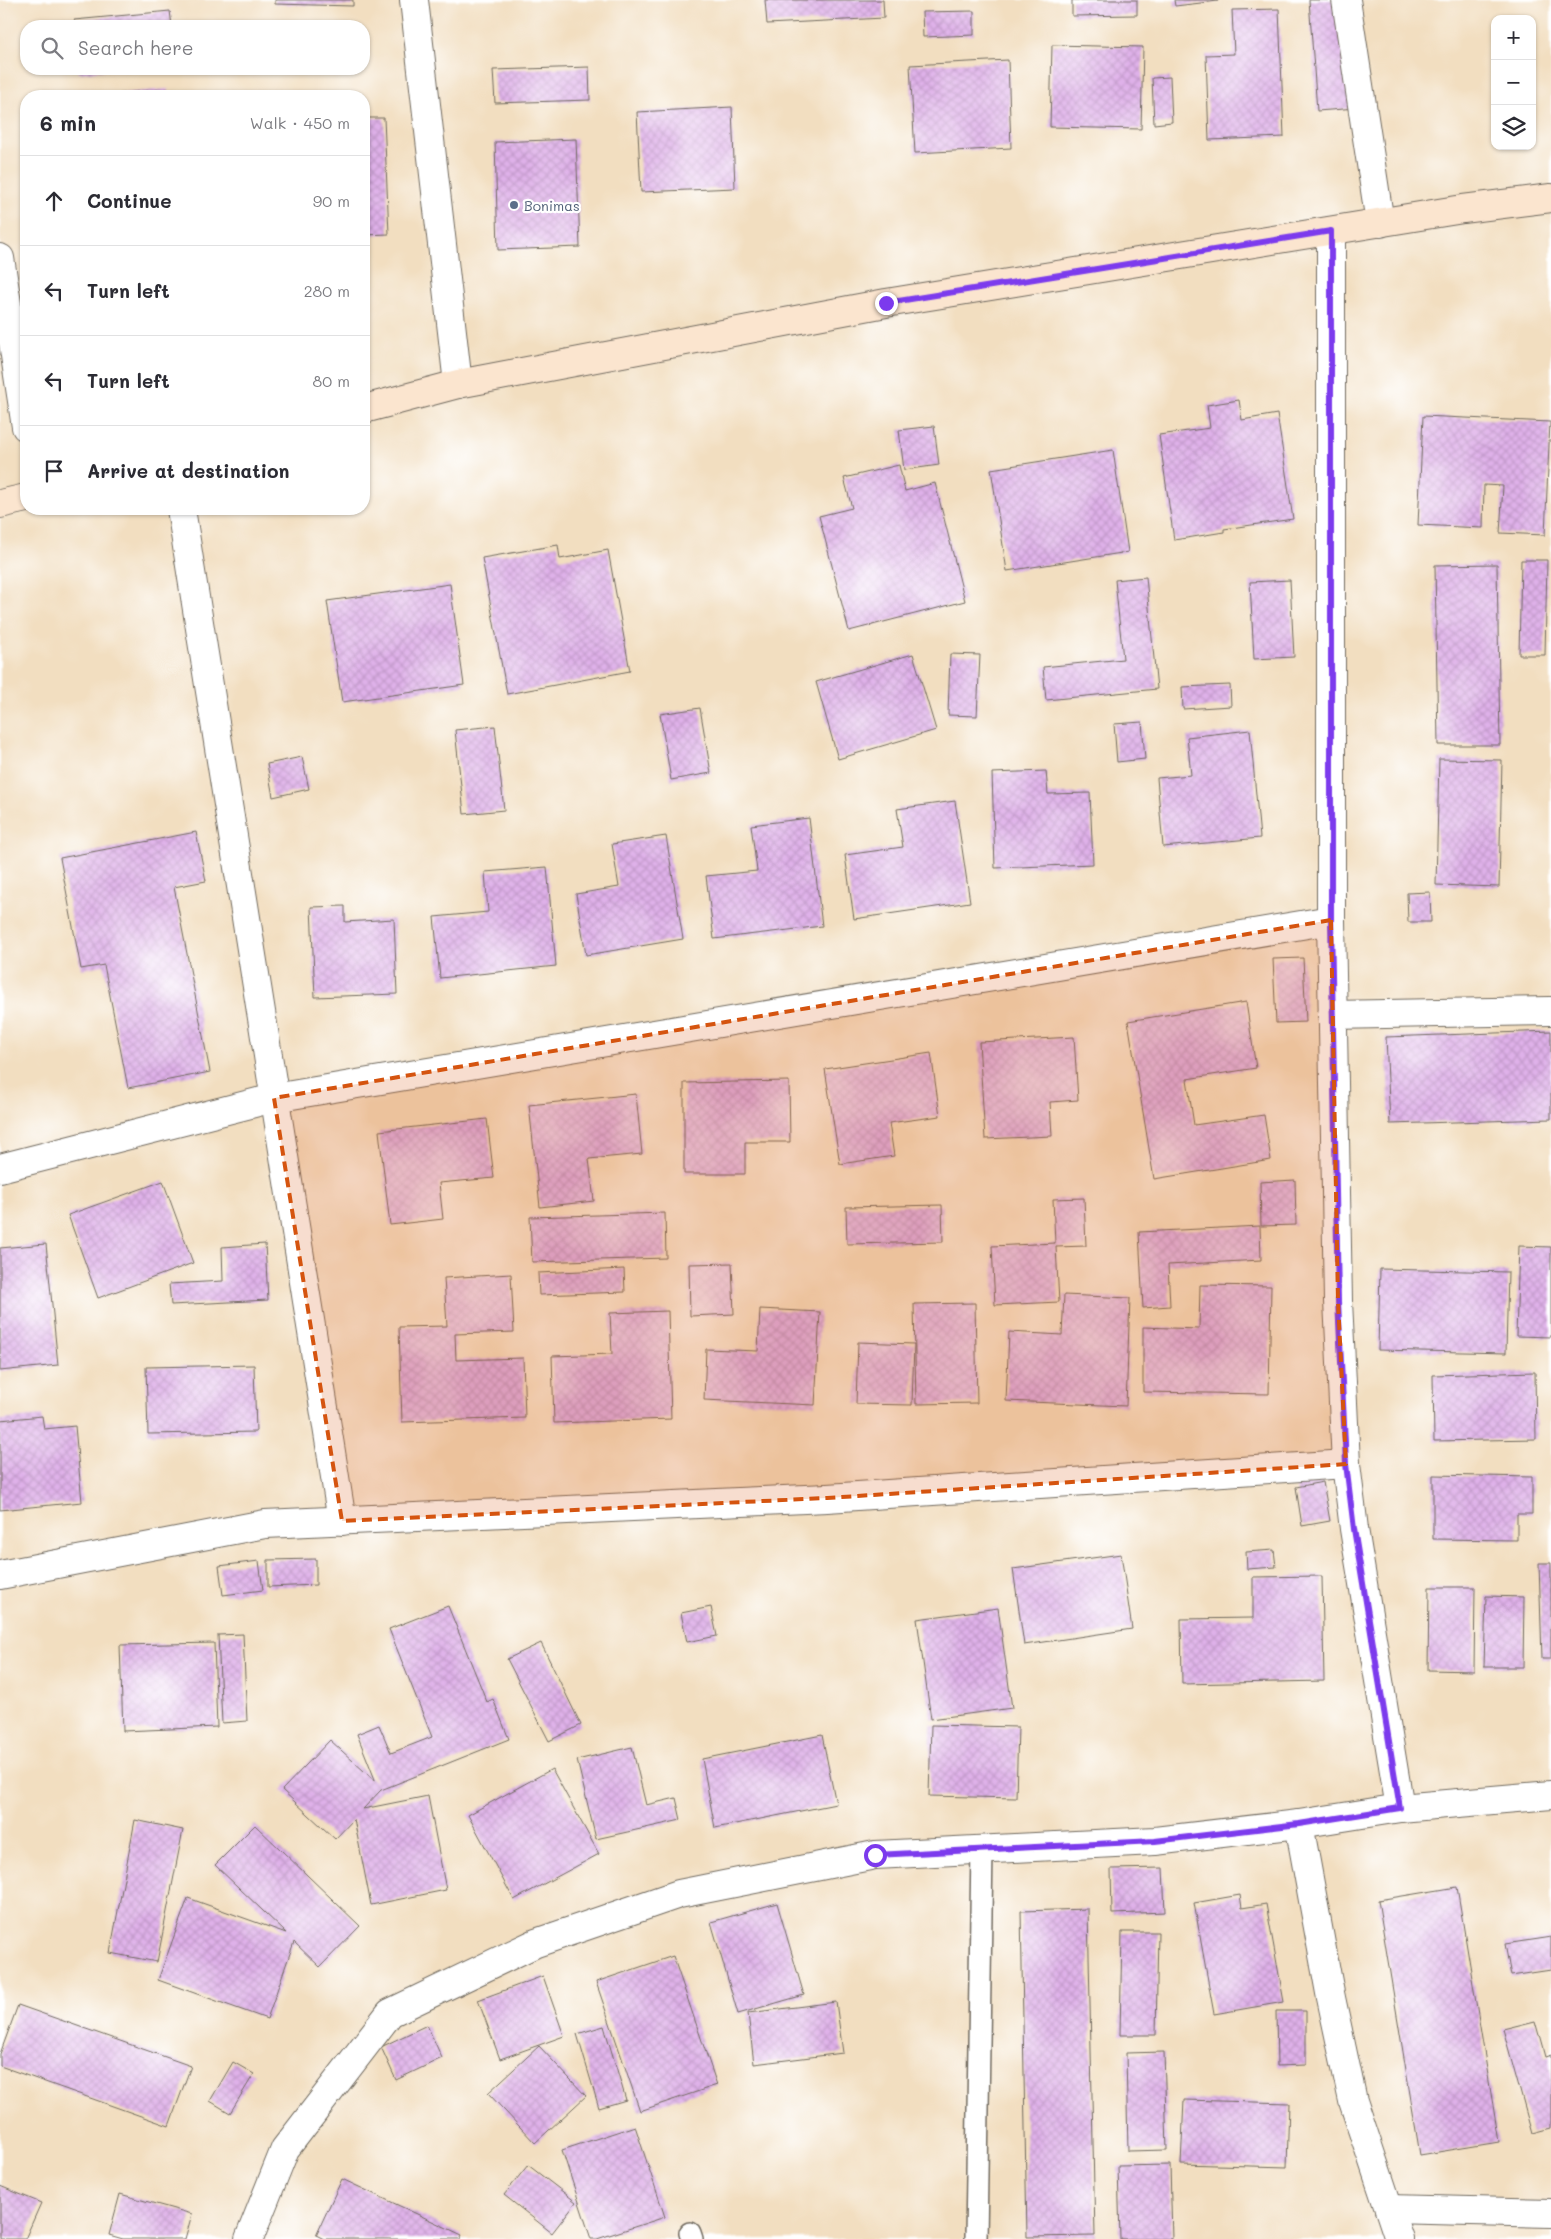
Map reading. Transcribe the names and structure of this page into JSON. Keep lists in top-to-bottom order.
{
  "places": ["Bonimas"],
  "page": {
    "map_buttons": ["+", "−"],
    "search": "Search here",
    "heading": ["6 min", "Walk · 450 m"],
    "list": [
      ["Continue", "90 m"],
      ["Turn left", "280 m"],
      ["Turn left", "80 m"],
      "Arrive at destination"
    ]
  }
}
